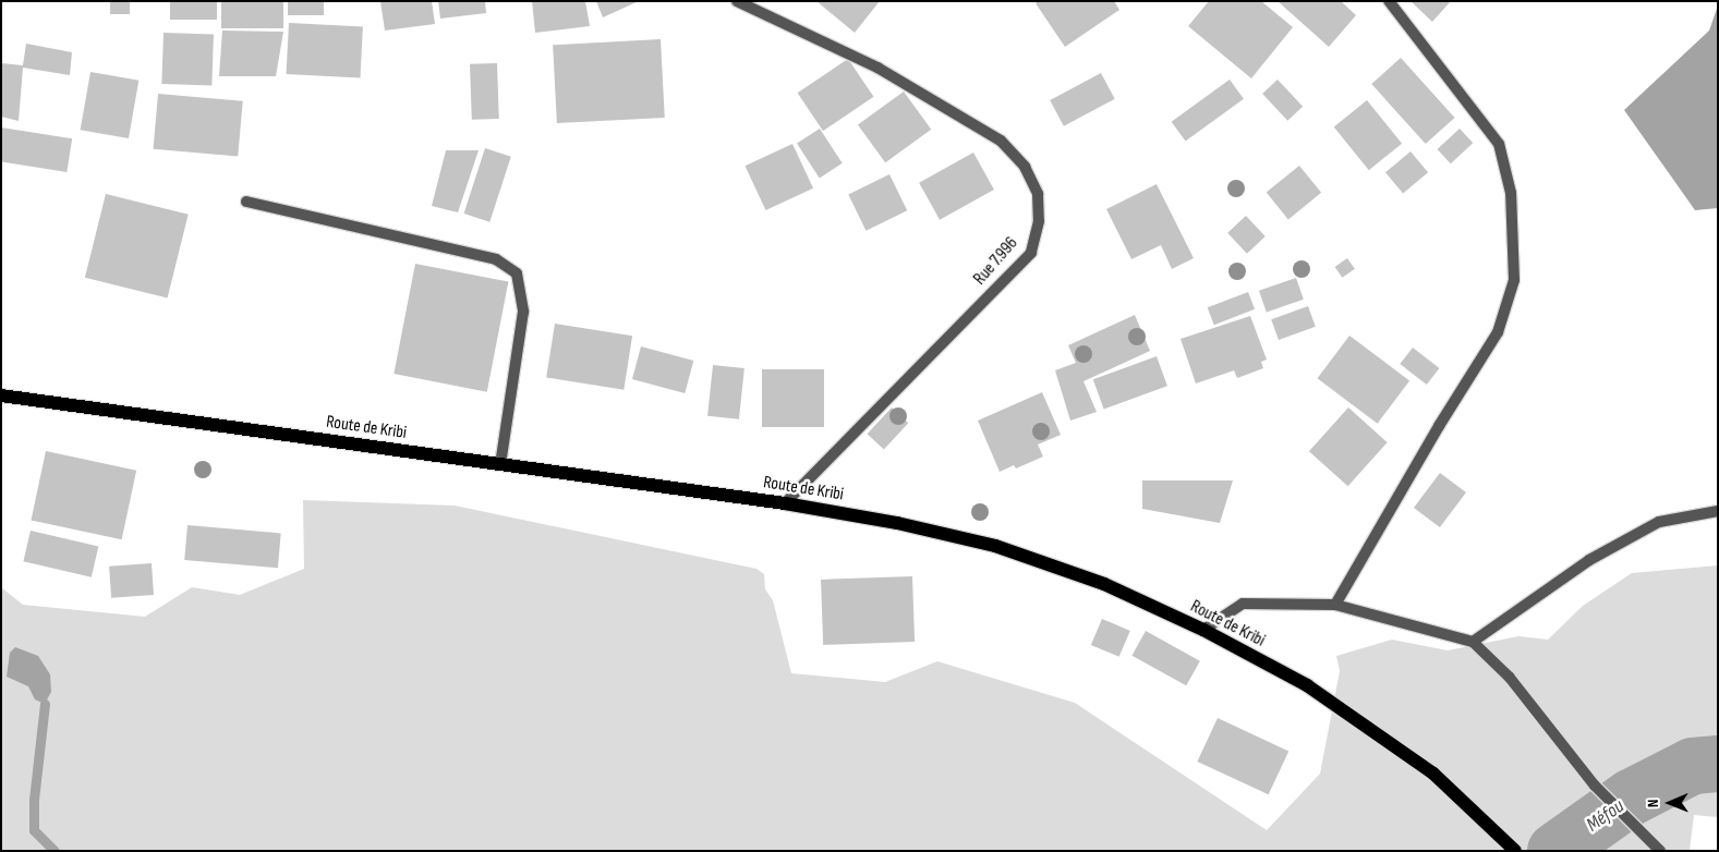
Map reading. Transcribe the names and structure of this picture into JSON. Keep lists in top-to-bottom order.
{
  "streets": {
    "main road": ["Route de Kribi"],
    "street": ["Rue 7.996"]
  },
  "crossings": [
    ["Rue 7.996", "Route de Kribi"]
  ],
  "water": ["Méfou"],
  "north": "left"
}
